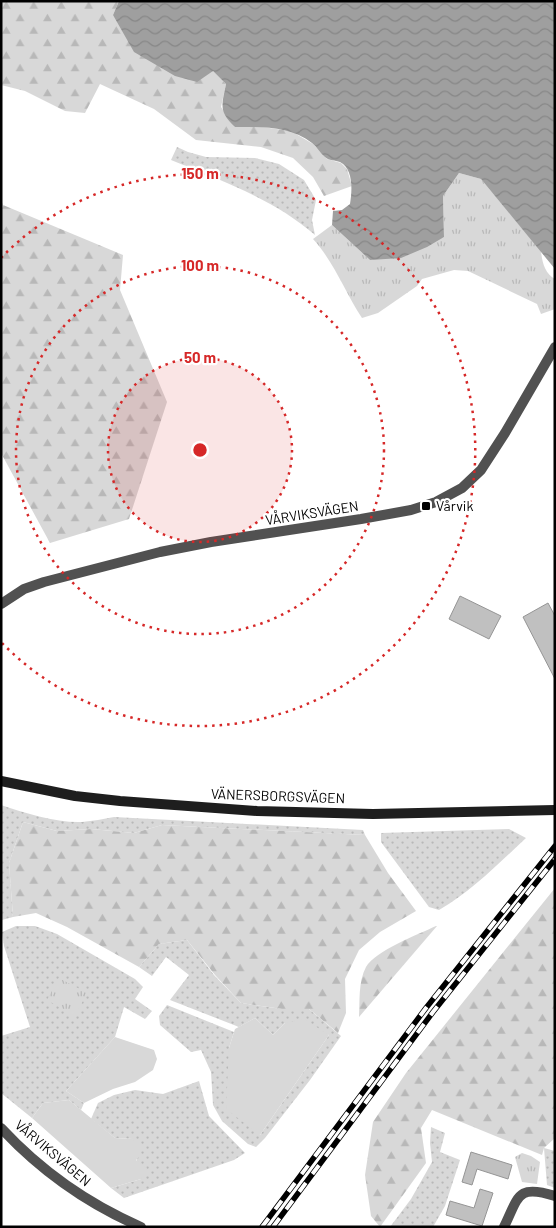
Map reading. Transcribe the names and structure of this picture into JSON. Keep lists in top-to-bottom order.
{
  "streets": {
    "main road": ["VÄNERSBORGSVÄGEN"],
    "street": ["VÅRVIKSVÄGEN"]
  },
  "places": {
    "transit": ["Vårvik"]
  },
  "rings": ["150 m", "100 m", "50 m"]
}
